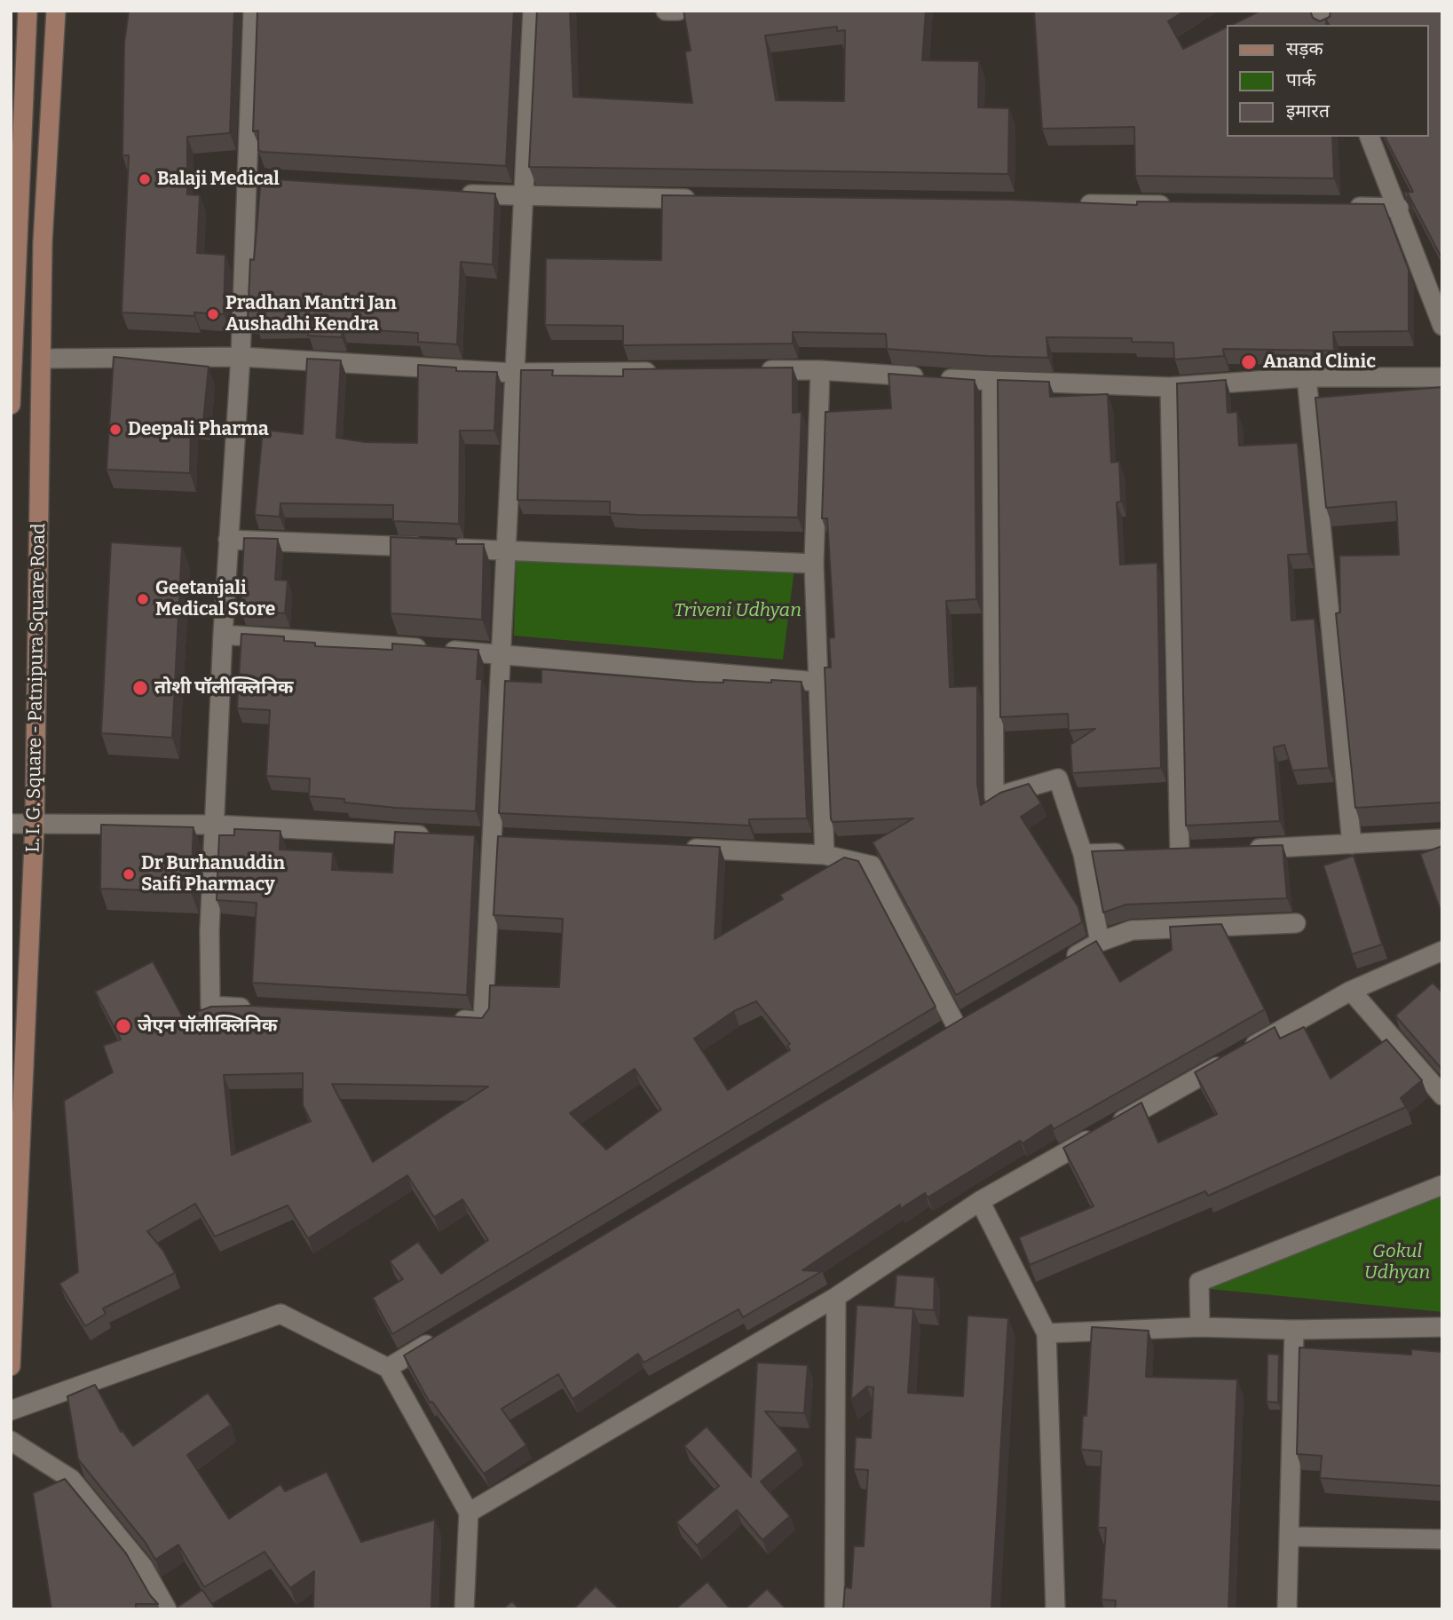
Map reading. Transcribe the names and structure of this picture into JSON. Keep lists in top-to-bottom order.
{
  "streets": {
    "main road": ["L. I. G. Square - Patnipura Square Road"]
  },
  "parks": ["Triveni Udhyan", "Gokul Udhyan"],
  "places": [
    "Balaji Medical",
    "Pradhan Mantri Jan Aushadhi Kendra",
    "Anand Clinic",
    "Deepali Pharma",
    "Geetanjali Medical Store",
    "तोशी पॉलीक्लिनिक",
    "Dr Burhanuddin Saifi Pharmacy",
    "जेएन पॉलीक्लिनिक"
  ],
  "legend": ["सड़क", "पार्क", "इमारत"]
}
